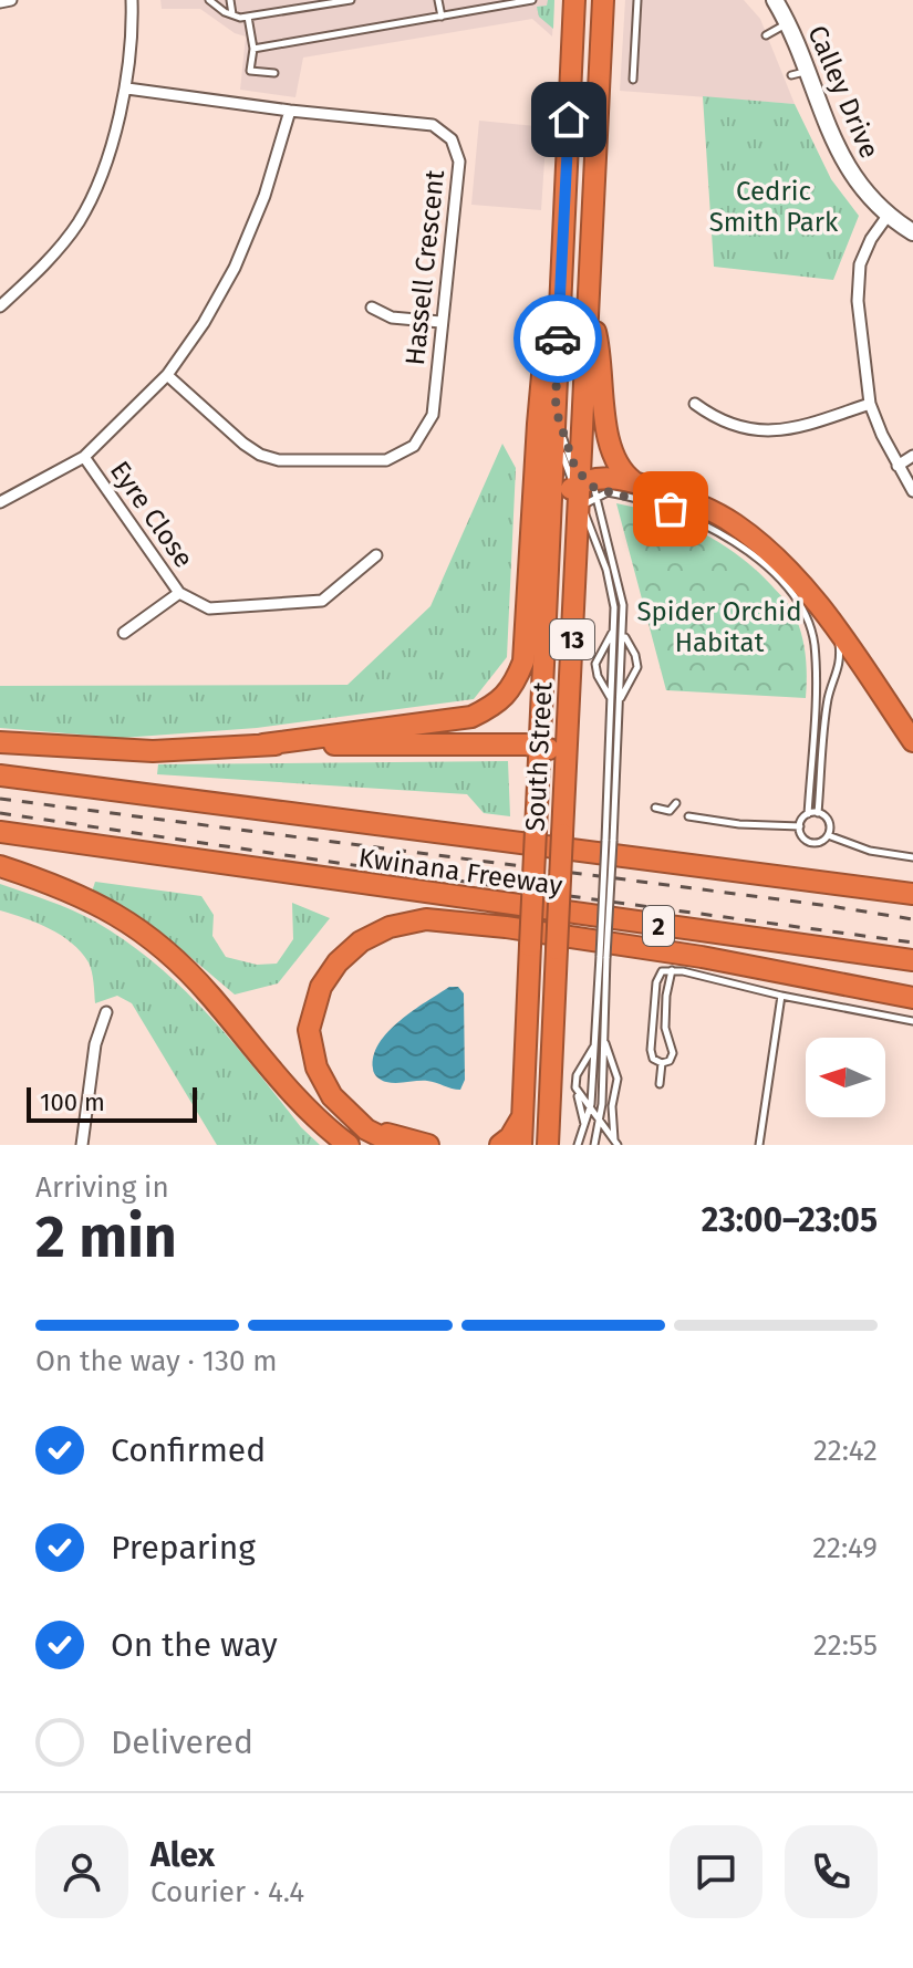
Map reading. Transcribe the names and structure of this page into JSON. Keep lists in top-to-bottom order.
{
  "streets": {
    "highway": [
      "13",
      "South Street",
      "Kwinana Freeway",
      "2"
    ],
    "main road": ["Calley Drive"],
    "street": ["Hassell Crescent", "Eyre Close"]
  },
  "parks": ["Cedric Smith Park", "Spider Orchid Habitat"],
  "scale_bar": "100 m",
  "north": "left",
  "page": {
    "scale": "100 m",
    "heading": ["2 min", "Arriving in", "23:00–23:05"],
    "panel": ["Alex", "Courier · 4.4"],
    "bar": "On the way · 130 m",
    "list": [
      ["Confirmed", "22:42"],
      ["Preparing", "22:49"],
      ["On the way", "22:55"],
      "Delivered"
    ]
  }
}
